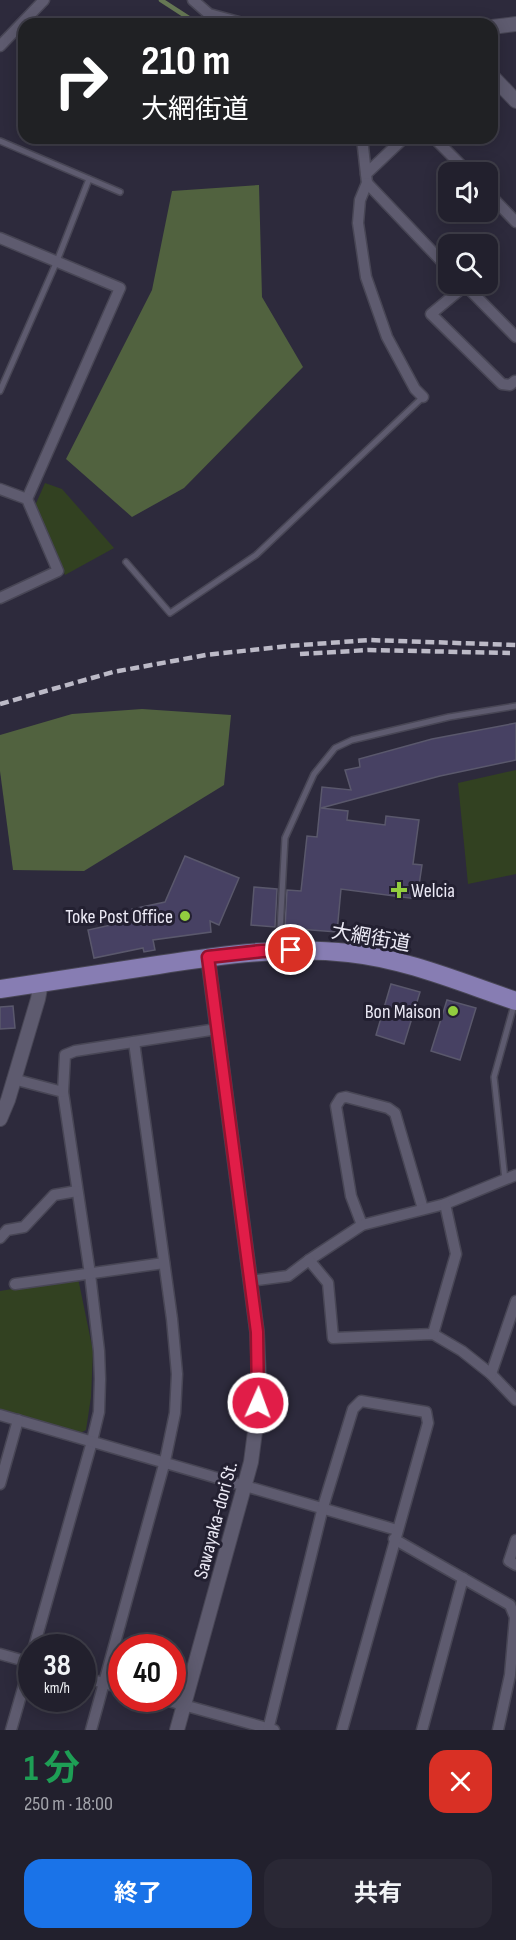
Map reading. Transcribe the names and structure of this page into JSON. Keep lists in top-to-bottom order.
{
  "streets": {
    "main road": ["大網街道"],
    "street": ["Sawayaka-dori St."]
  },
  "crossings": [
    ["大網街道", "Sawayaka-dori St."]
  ],
  "places": {
    "health": ["Welcia"],
    "other": ["Toke Post Office", "Bon Maison"]
  },
  "page": {
    "turn": ["210 m", "大網街道"],
    "speed": "38 km/h",
    "limit": "40",
    "heading": ["1 分", "250 m · 18:00"],
    "buttons": ["終了", "共有"]
  }
}
